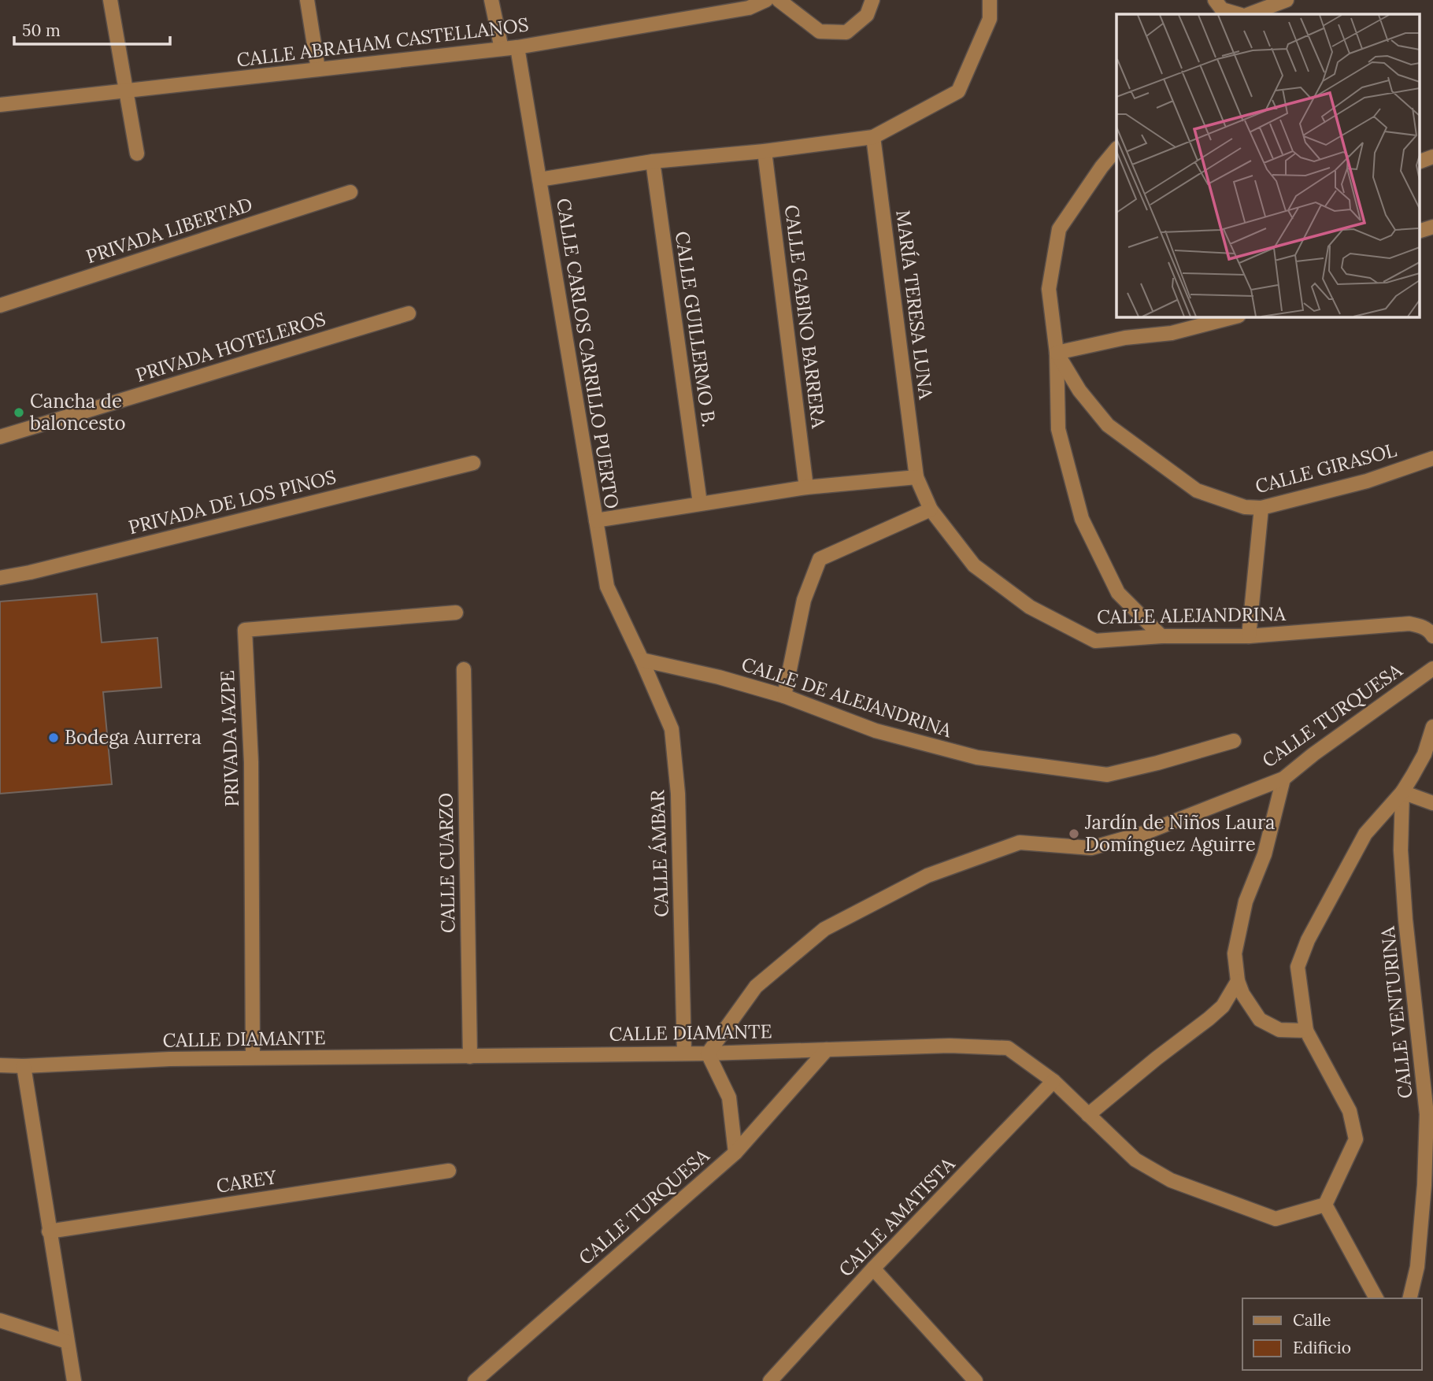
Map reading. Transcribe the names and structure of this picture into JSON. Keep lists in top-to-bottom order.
{
  "streets": {
    "street": [
      "CALLE ABRAHAM CASTELLANOS",
      "PRIVADA LIBERTAD",
      "MARÍA TERESA LUNA",
      "CALLE GABINO BARRERA",
      "CALLE GUILLERMO B.",
      "PRIVADA HOTELEROS",
      "CALLE CARLOS CARRILLO PUERTO",
      "CALLE GIRASOL",
      "PRIVADA DE LOS PINOS",
      "CALLE ALEJANDRINA",
      "CALLE DE ALEJANDRINA",
      "CALLE TURQUESA",
      "PRIVADA JAZPE",
      "CALLE ÁMBAR",
      "CALLE CUARZO",
      "CALLE VENTURINA",
      "CALLE DIAMANTE",
      "CAREY",
      "CALLE AMATISTA"
    ]
  },
  "crossings": [
    ["CALLE ABRAHAM CASTELLANOS", "CALLE CARLOS CARRILLO PUERTO"],
    ["MARÍA TERESA LUNA", "CALLE ALEJANDRINA"],
    ["CALLE CARLOS CARRILLO PUERTO", "CALLE DE ALEJANDRINA"],
    ["CALLE CARLOS CARRILLO PUERTO", "CALLE ÁMBAR"],
    ["CALLE DE ALEJANDRINA", "CALLE ÁMBAR"],
    ["CALLE TURQUESA", "CALLE DIAMANTE"],
    ["PRIVADA JAZPE", "CALLE DIAMANTE"],
    ["CALLE ÁMBAR", "CALLE DIAMANTE"],
    ["CALLE CUARZO", "CALLE DIAMANTE"],
    ["CALLE DIAMANTE", "CALLE AMATISTA"]
  ],
  "places": ["Cancha de baloncesto", "Bodega Aurrera", "Jardín de Niños Laura Domínguez Aguirre"],
  "legend": ["Calle", "Edificio"],
  "scale_bar": "50 m"
}
